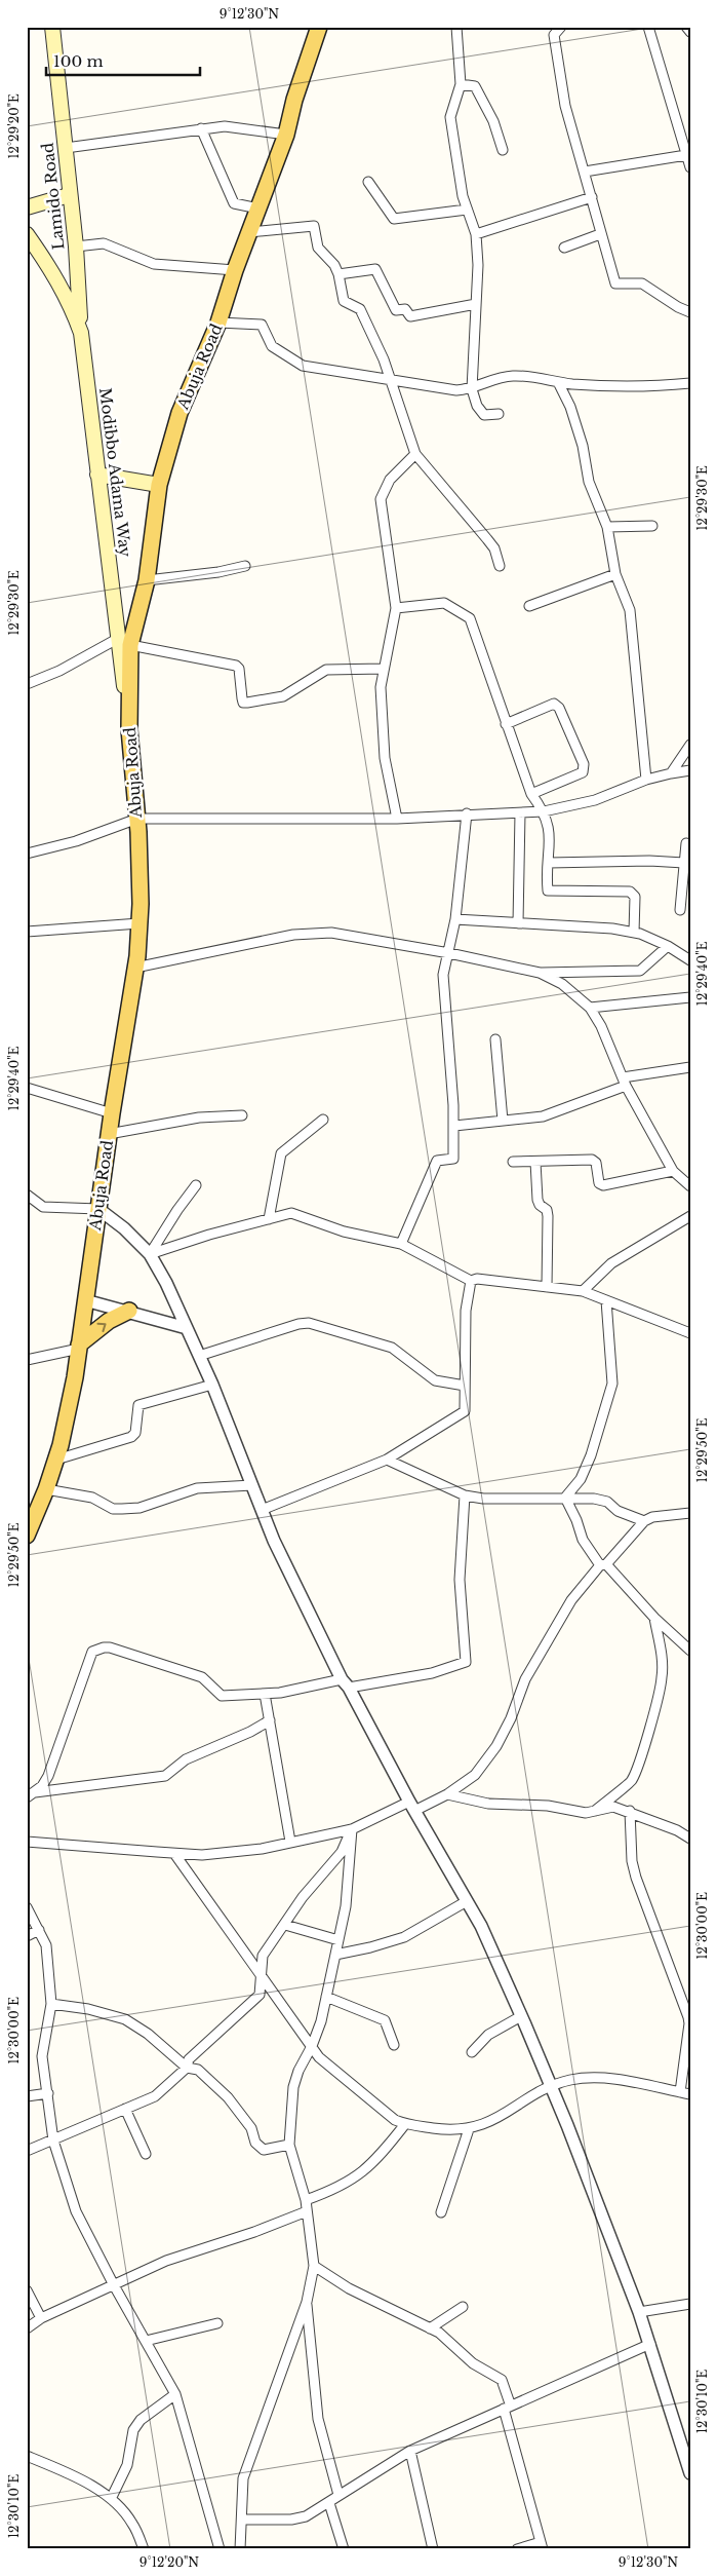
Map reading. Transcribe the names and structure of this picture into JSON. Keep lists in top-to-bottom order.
{
  "streets": {
    "main road": ["Lamido Road", "Abuja Road", "Modibbo Adama Way"]
  },
  "crossings": [
    ["Lamido Road", "Modibbo Adama Way"],
    ["Abuja Road", "Modibbo Adama Way"]
  ],
  "scale_bar": "100 m",
  "coordinates": [
    "9°12'30\"N",
    "12°29'20\"E",
    "12°29'30\"E",
    "12°29'40\"E",
    "12°29'50\"E",
    "12°30'00\"E",
    "12°30'10\"E",
    "9°12'20\"N"
  ]
}
